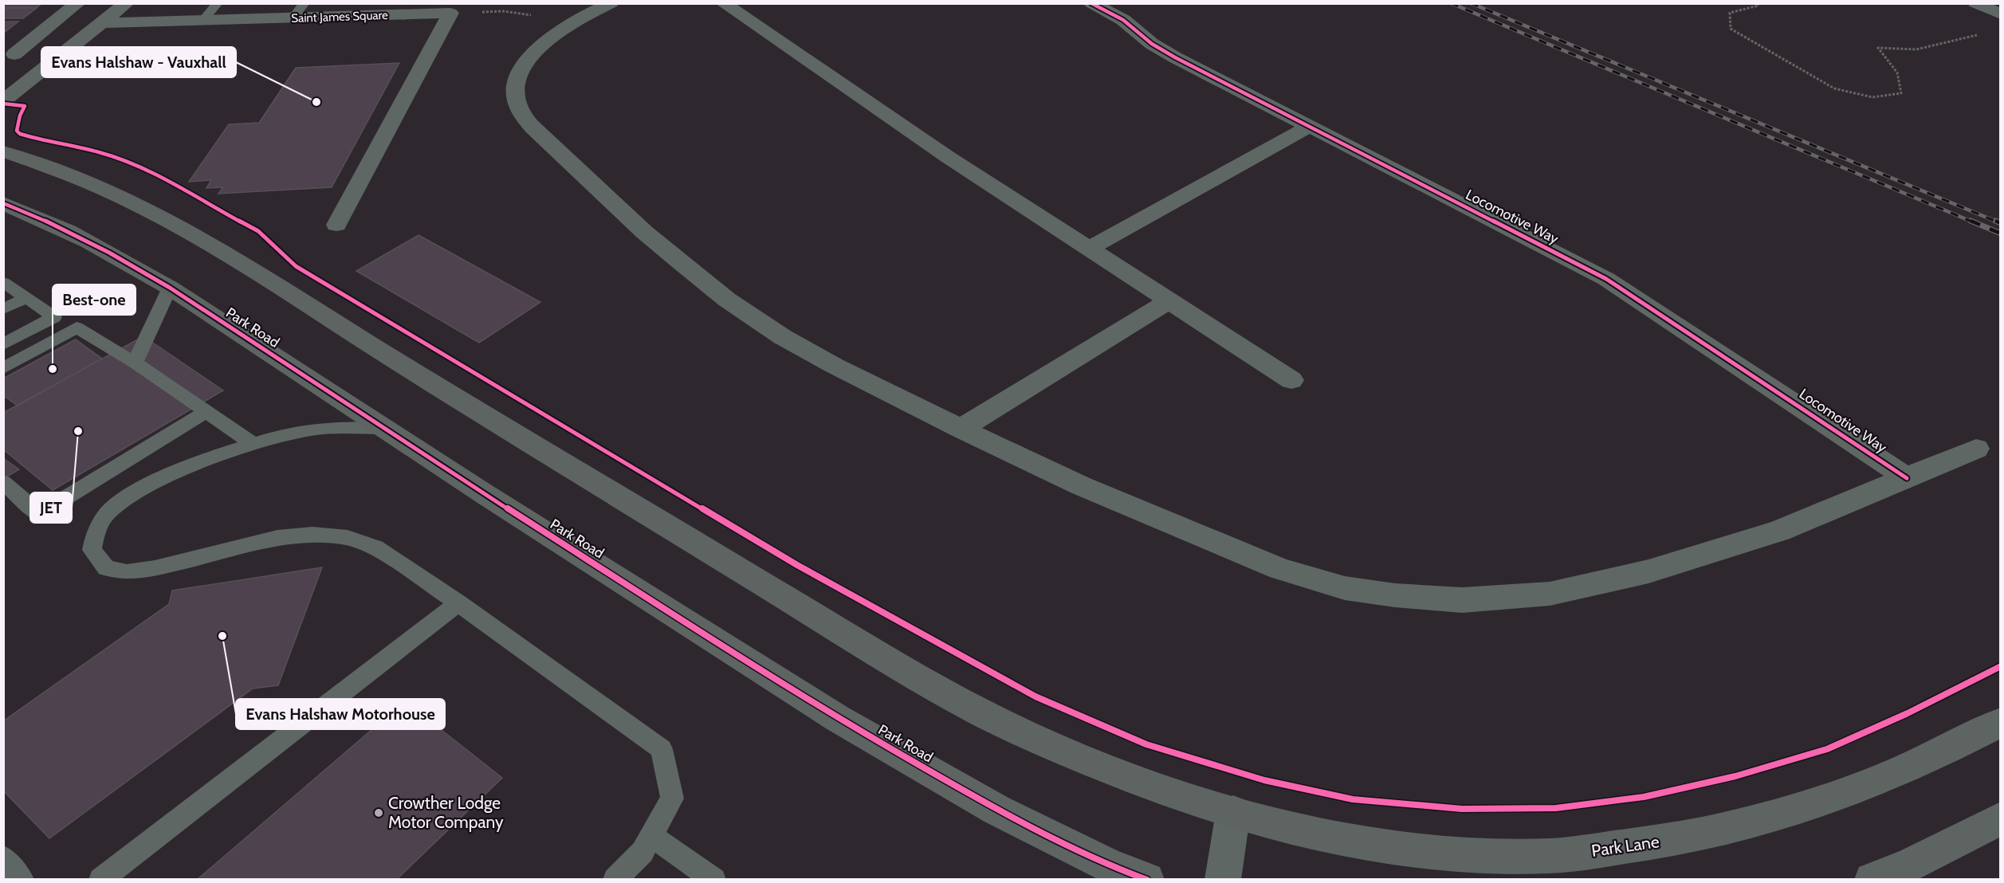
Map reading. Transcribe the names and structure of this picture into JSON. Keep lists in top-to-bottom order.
{
  "streets": {
    "highway": ["Park Road", "Park Lane"],
    "street": ["Saint James Square", "Locomotive Way"]
  },
  "places": [
    "Evans Halshaw - Vauxhall",
    "Best-one",
    "JET",
    "Evans Halshaw Motorhouse",
    "Crowther Lodge Motor Company"
  ]
}
